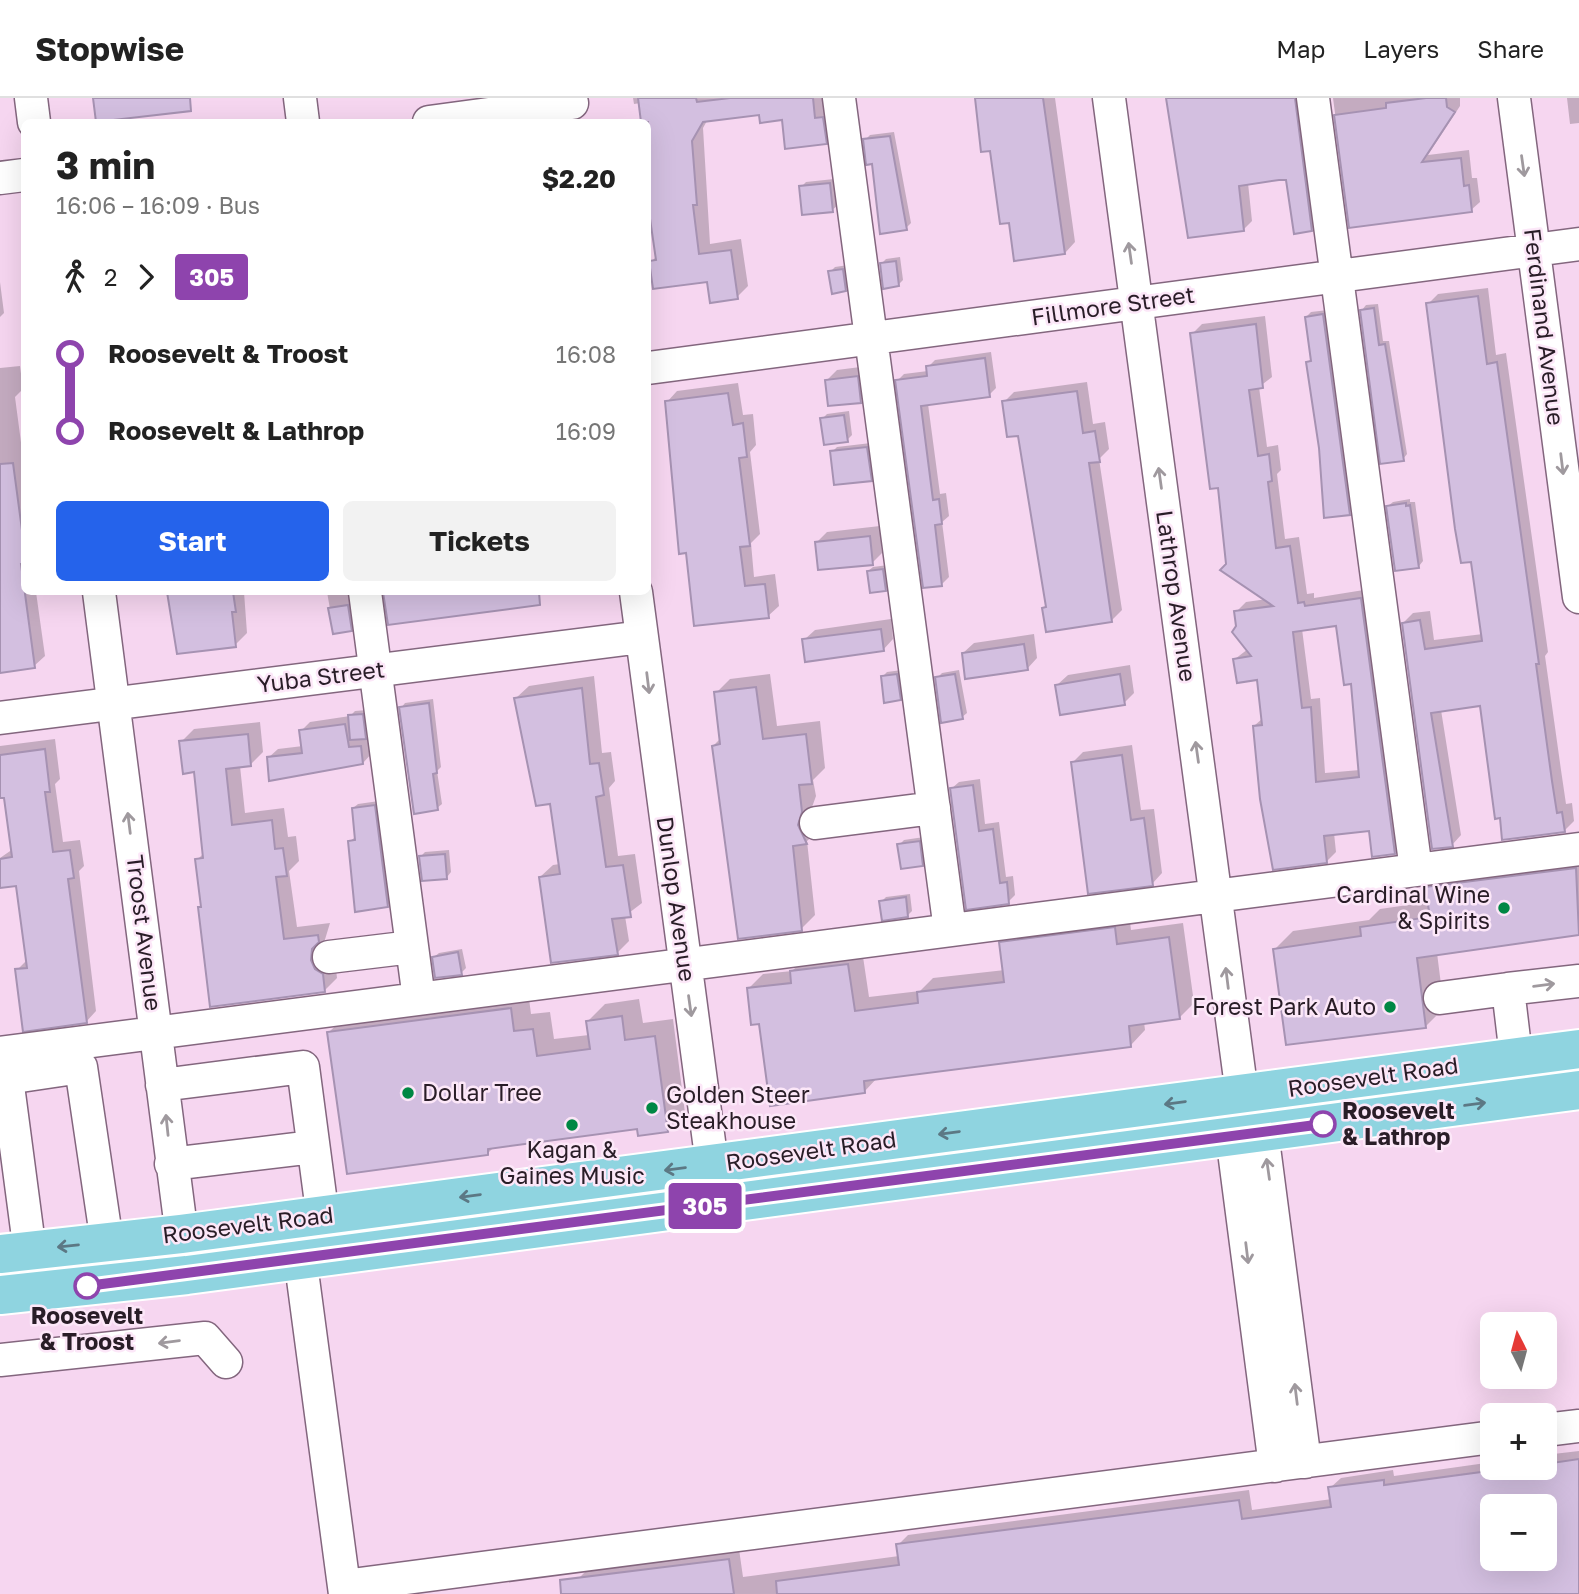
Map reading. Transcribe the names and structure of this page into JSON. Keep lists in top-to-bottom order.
{
  "streets": {
    "main road": ["Roosevelt Road"],
    "street": [
      "Fillmore Street",
      "Ferdinand Avenue",
      "Lathrop Avenue",
      "Yuba Street",
      "Dunlop Avenue",
      "Troost Avenue"
    ]
  },
  "crossings": [
    ["Fillmore Street", "Ferdinand Avenue"],
    ["Fillmore Street", "Lathrop Avenue"],
    ["Lathrop Avenue", "Roosevelt Road"],
    ["Yuba Street", "Dunlop Avenue"],
    ["Yuba Street", "Troost Avenue"],
    ["Dunlop Avenue", "Roosevelt Road"],
    ["Troost Avenue", "Roosevelt Road"]
  ],
  "places": [
    "Cardinal Wine & Spirits",
    "Forest Park Auto",
    "Dollar Tree",
    "Golden Steer Steakhouse",
    "Roosevelt & Lathrop",
    "Kagan & Gaines Music",
    "Roosevelt & Troost"
  ],
  "lines": ["bus line 305"],
  "north": "top",
  "page": {
    "header": "Stopwise",
    "nav": ["Map", "Layers", "Share"],
    "on_map": "305",
    "heading": ["3 min", "16:06 – 16:09 · Bus", "$2.20"],
    "legs": ["2", "305"],
    "list": [
      {
        "name": "Roosevelt & Troost",
        "value": "16:08"
      },
      {
        "name": "Roosevelt & Lathrop",
        "value": "16:09"
      }
    ],
    "buttons": ["Start", "Tickets"],
    "map_buttons": ["+", "−"]
  }
}
